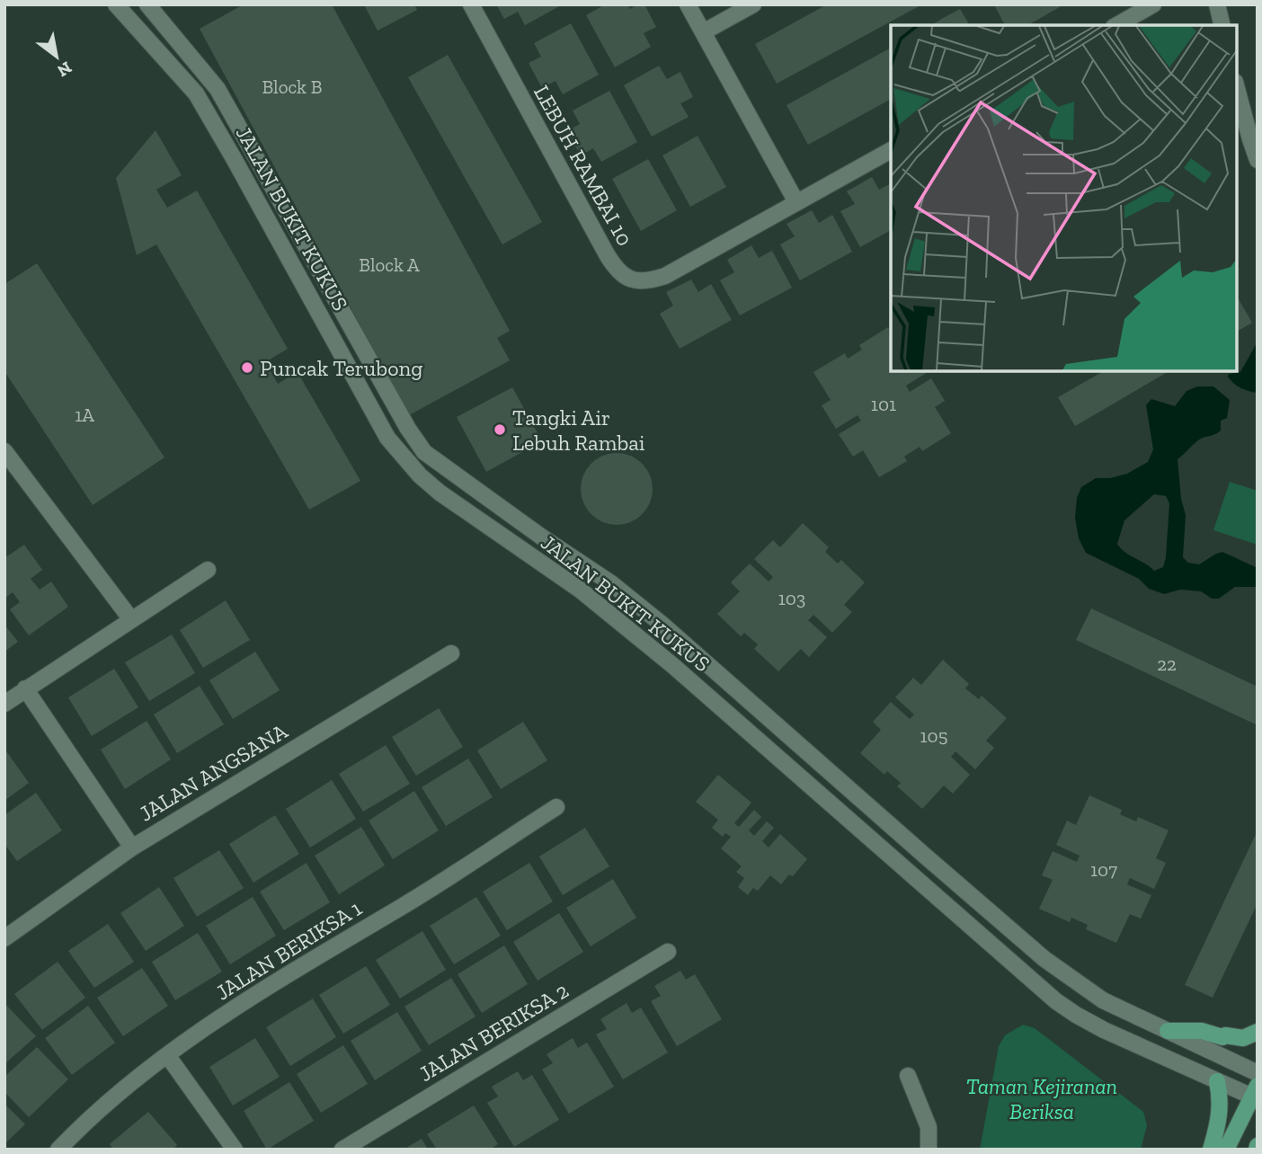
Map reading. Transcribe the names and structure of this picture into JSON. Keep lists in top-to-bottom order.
{
  "streets": {
    "street": [
      "LEBUH RAMBAI 10",
      "JALAN BUKIT KUKUS",
      "JALAN ANGSANA",
      "JALAN BERIKSA 1",
      "JALAN BERIKSA 2"
    ]
  },
  "parks": ["Taman Kejiranan Beriksa"],
  "places": ["Puncak Terubong", "Tangki Air Lebuh Rambai"],
  "house_numbers": [
    "Block B",
    "Block A",
    "101",
    "1A",
    "103",
    "22",
    "105",
    "107"
  ],
  "north": "bottom right"
}
